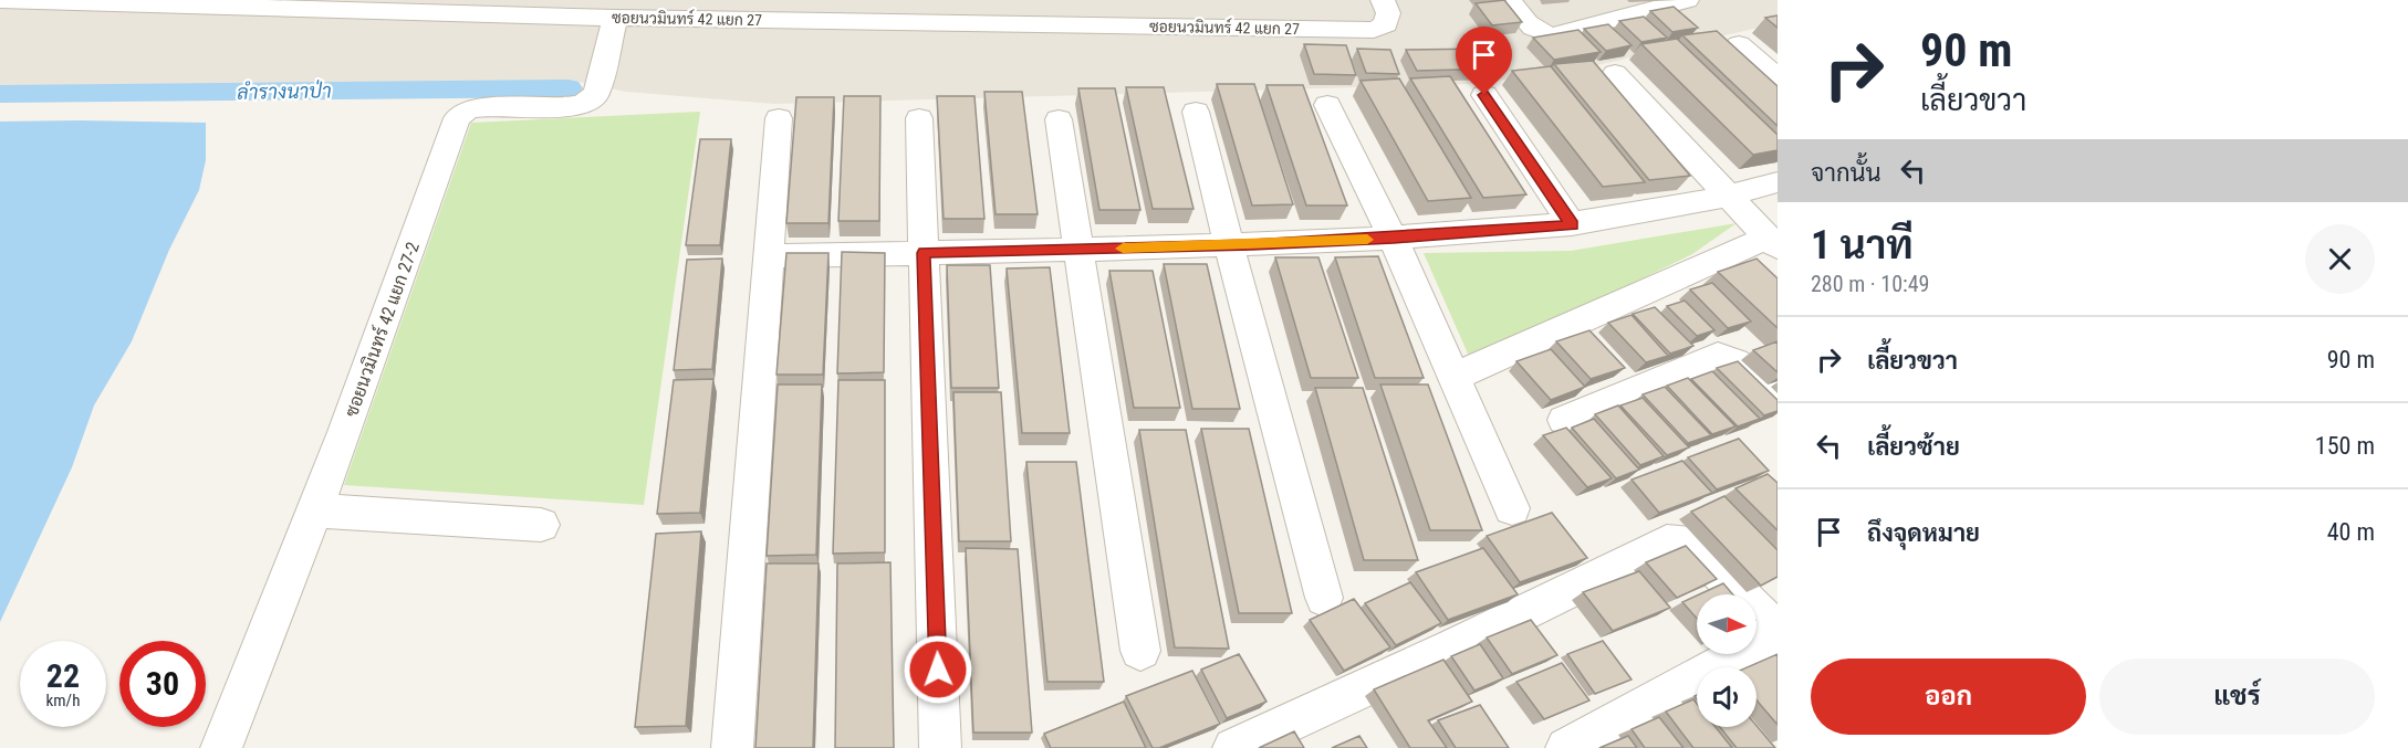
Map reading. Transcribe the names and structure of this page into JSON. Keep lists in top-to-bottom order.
{
  "streets": {
    "street": ["ซอยนวมินทร์ 42 แยก 27", "ซอยนวมินทร์ 42 แยก 27-2"]
  },
  "crossings": [
    ["ซอยนวมินทร์ 42 แยก 27", "ซอยนวมินทร์ 42 แยก 27-2"]
  ],
  "water": ["ลำรางนาป่า"],
  "north": "right",
  "page": {
    "turn": ["90 m", "เลี้ยวขวา"],
    "then": "จากนั้น",
    "heading": ["1 นาที", "280 m · 10:49"],
    "list": [
      {
        "name": "เลี้ยวขวา",
        "value": "90 m"
      },
      {
        "name": "เลี้ยวซ้าย",
        "value": "150 m"
      },
      {
        "name": "ถึงจุดหมาย",
        "value": "40 m"
      }
    ],
    "speed": "22 km/h",
    "limit": "30",
    "buttons": ["ออก", "แชร์"]
  }
}
